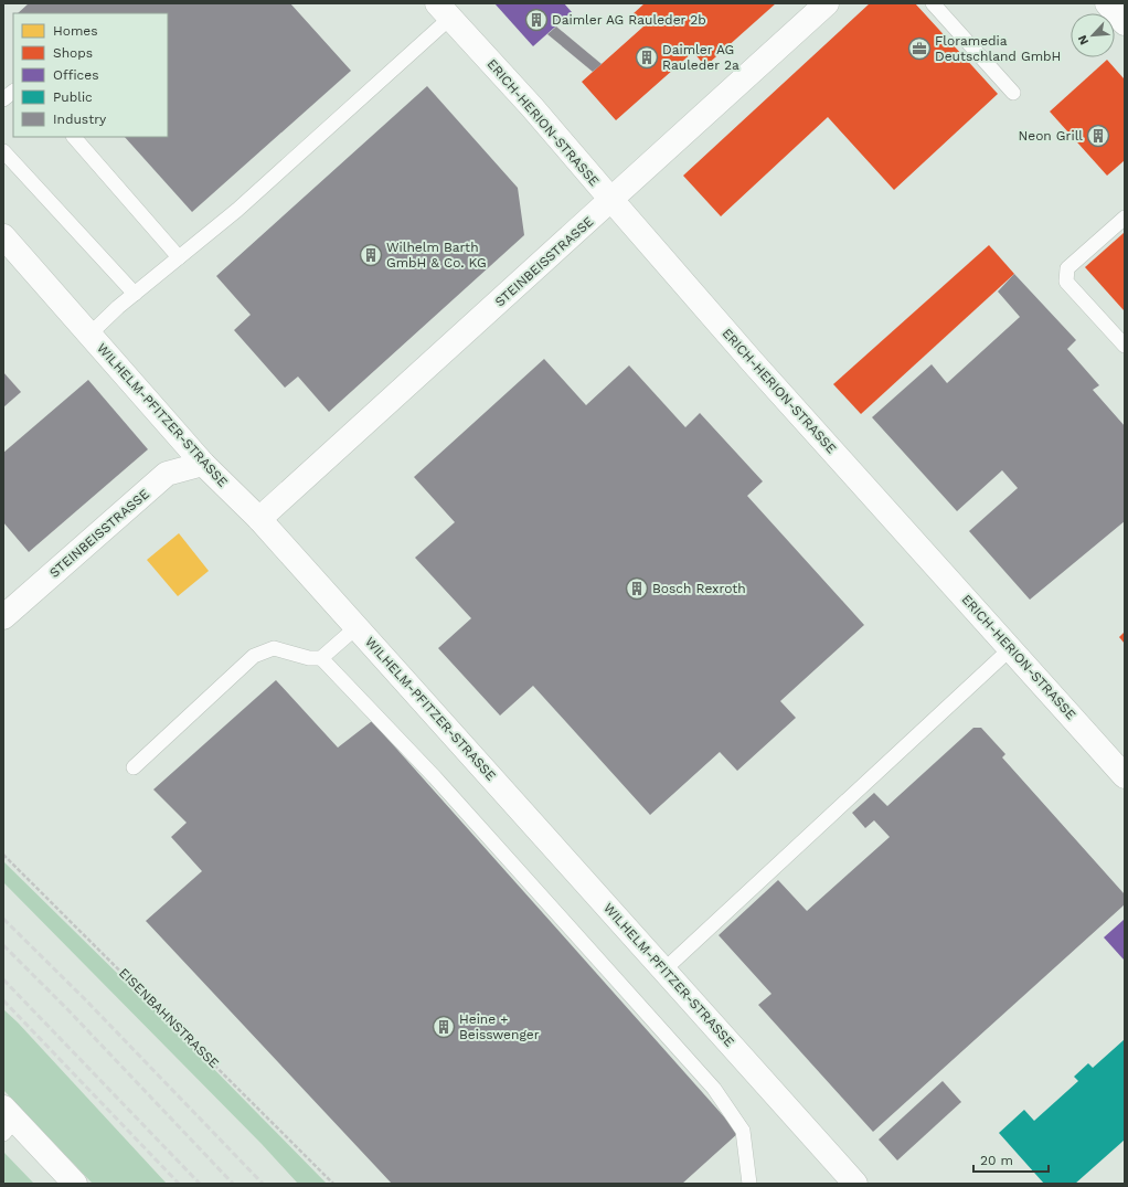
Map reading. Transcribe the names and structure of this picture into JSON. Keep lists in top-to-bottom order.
{
  "streets": {
    "street": ["ERICH-HERION-STRASSE", "STEINBEISSTRASSE", "WILHELM-PFITZER-STRASSE"],
    "path": ["EISENBAHNSTRASSE"]
  },
  "crossings": [
    ["ERICH-HERION-STRASSE", "STEINBEISSTRASSE"],
    ["STEINBEISSTRASSE", "WILHELM-PFITZER-STRASSE"]
  ],
  "places": {
    "building": [
      "Daimler AG Rauleder 2b",
      "Daimler AG Rauleder 2a",
      "Neon Grill",
      "Wilhelm Barth GmbH & Co. KG",
      "Bosch Rexroth",
      "Heine + Beisswenger"
    ],
    "office": ["Floramedia Deutschland GmbH"]
  },
  "legend": [
    "Homes",
    "Shops",
    "Offices",
    "Public",
    "Industry"
  ],
  "scale_bar": "20 m",
  "north": "bottom left"
}
